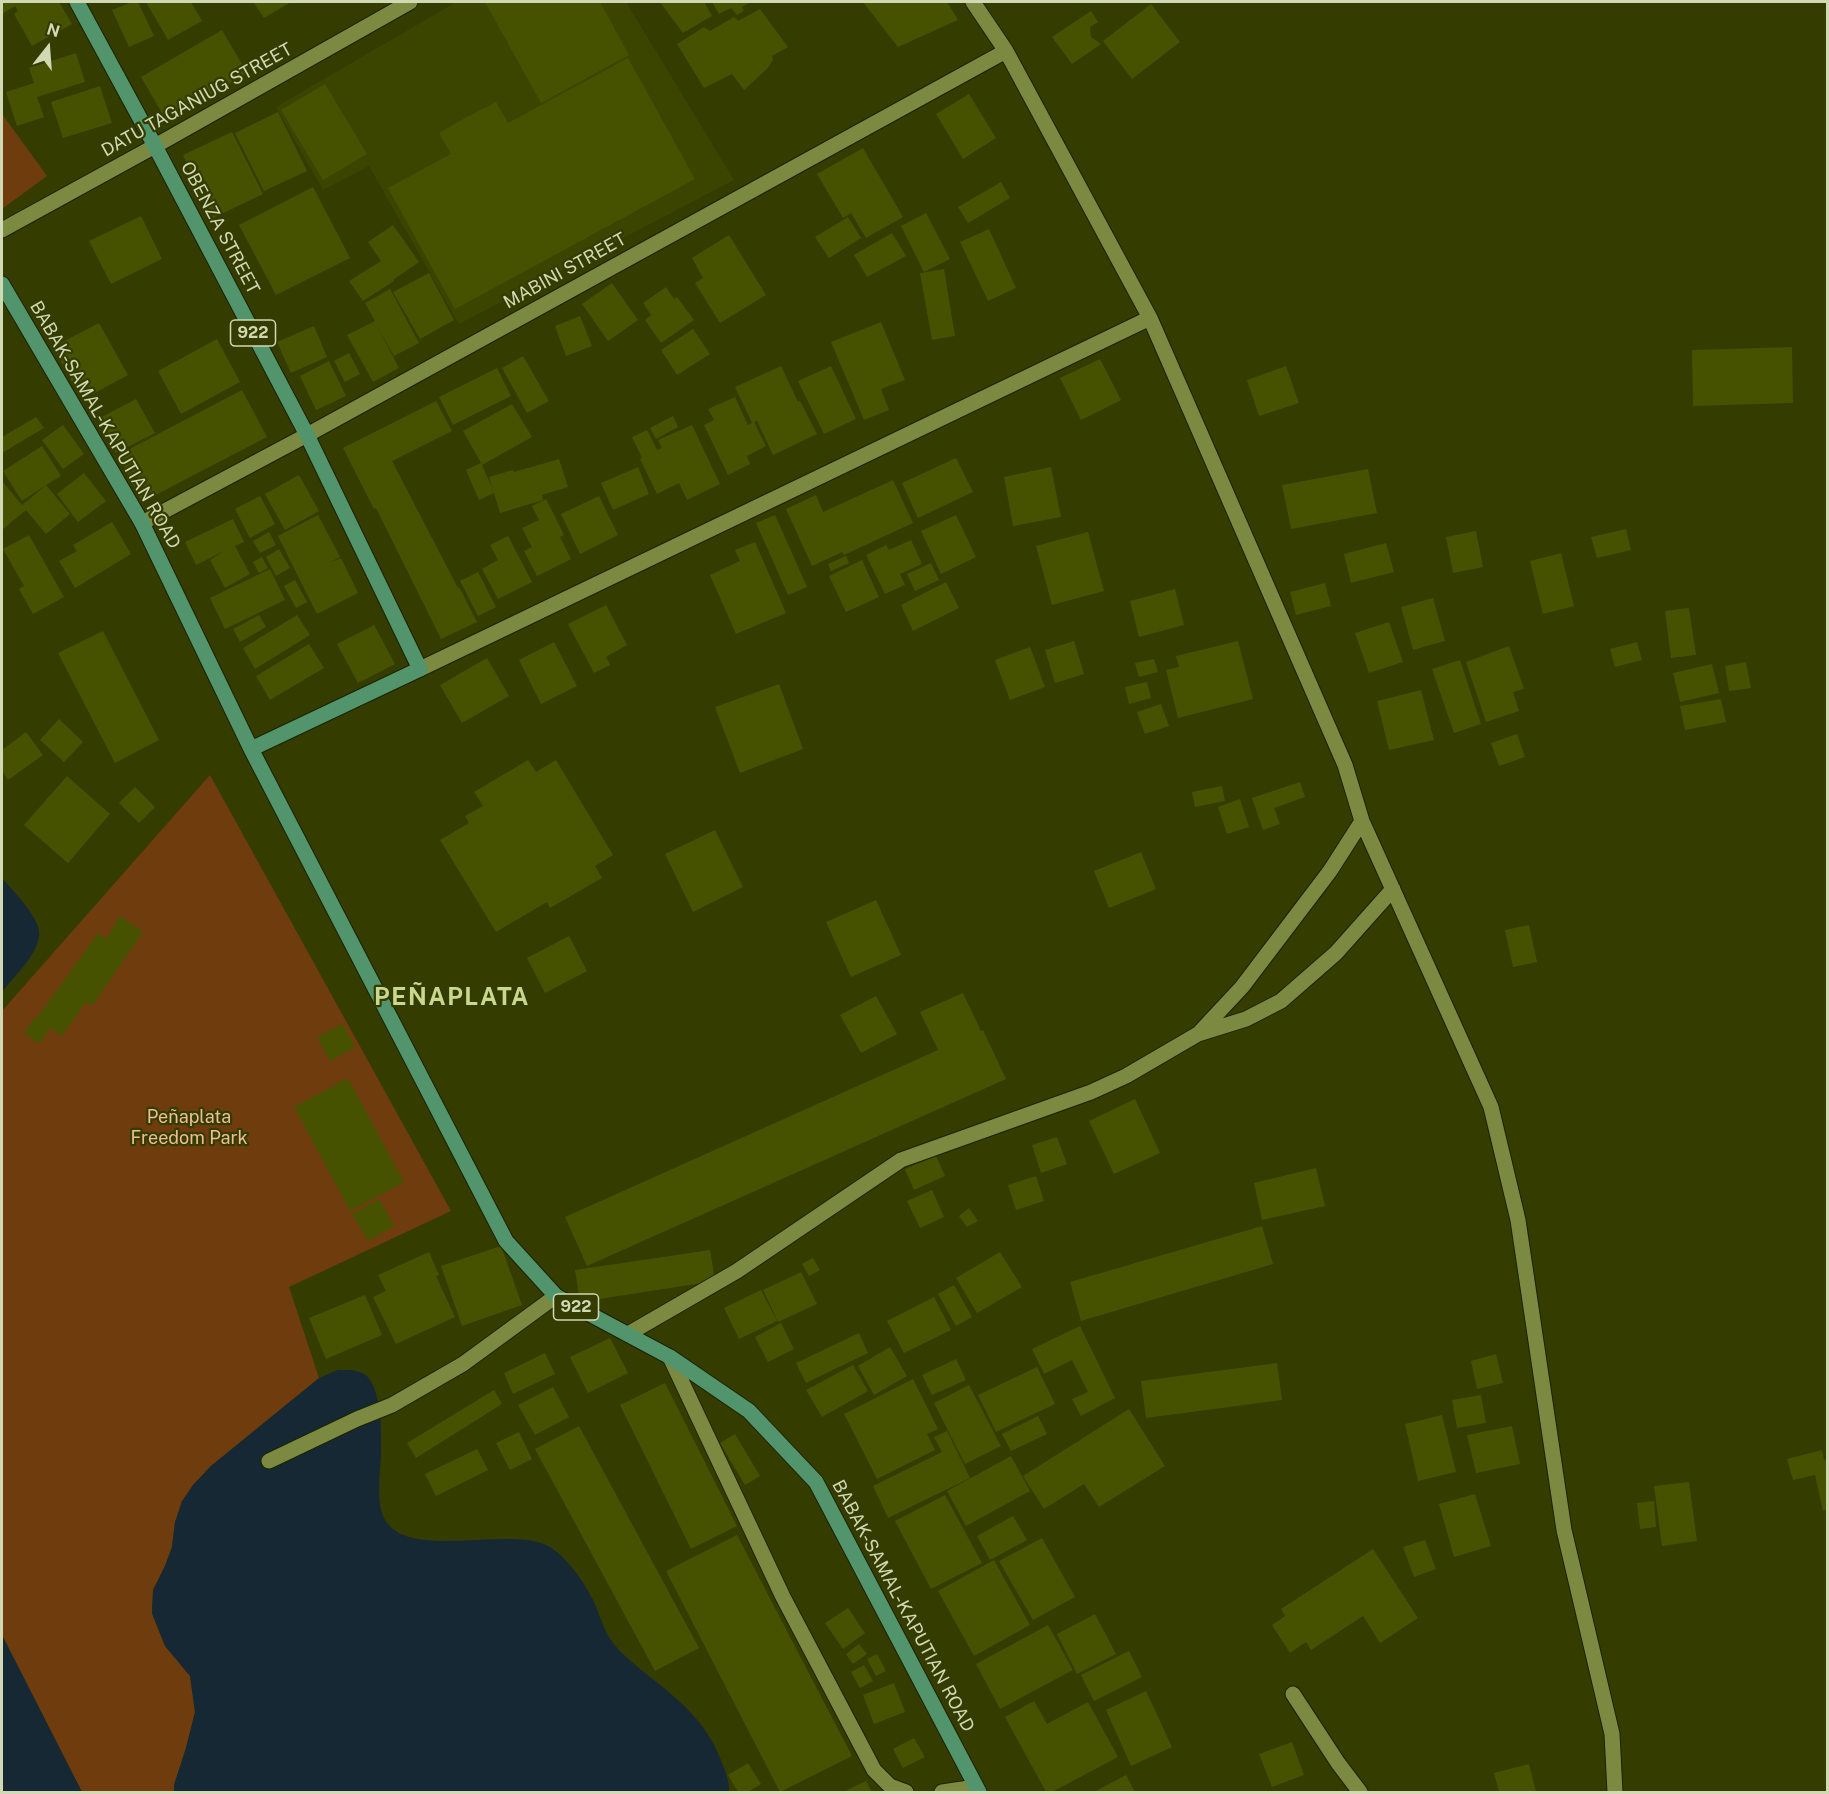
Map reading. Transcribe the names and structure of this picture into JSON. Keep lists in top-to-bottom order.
{
  "streets": {
    "main road": ["OBENZA STREET", "922", "BABAK-SAMAL-KAPUTIAN ROAD"],
    "street": ["DATU TAGANIUG STREET", "MABINI STREET"]
  },
  "crossings": [
    ["DATU TAGANIUG STREET", "OBENZA STREET"],
    ["OBENZA STREET", "MABINI STREET"],
    ["MABINI STREET", "BABAK-SAMAL-KAPUTIAN ROAD"]
  ],
  "districts": ["PEÑAPLATA"],
  "parks": ["Peñaplata Freedom Park"],
  "north": "top"
}
